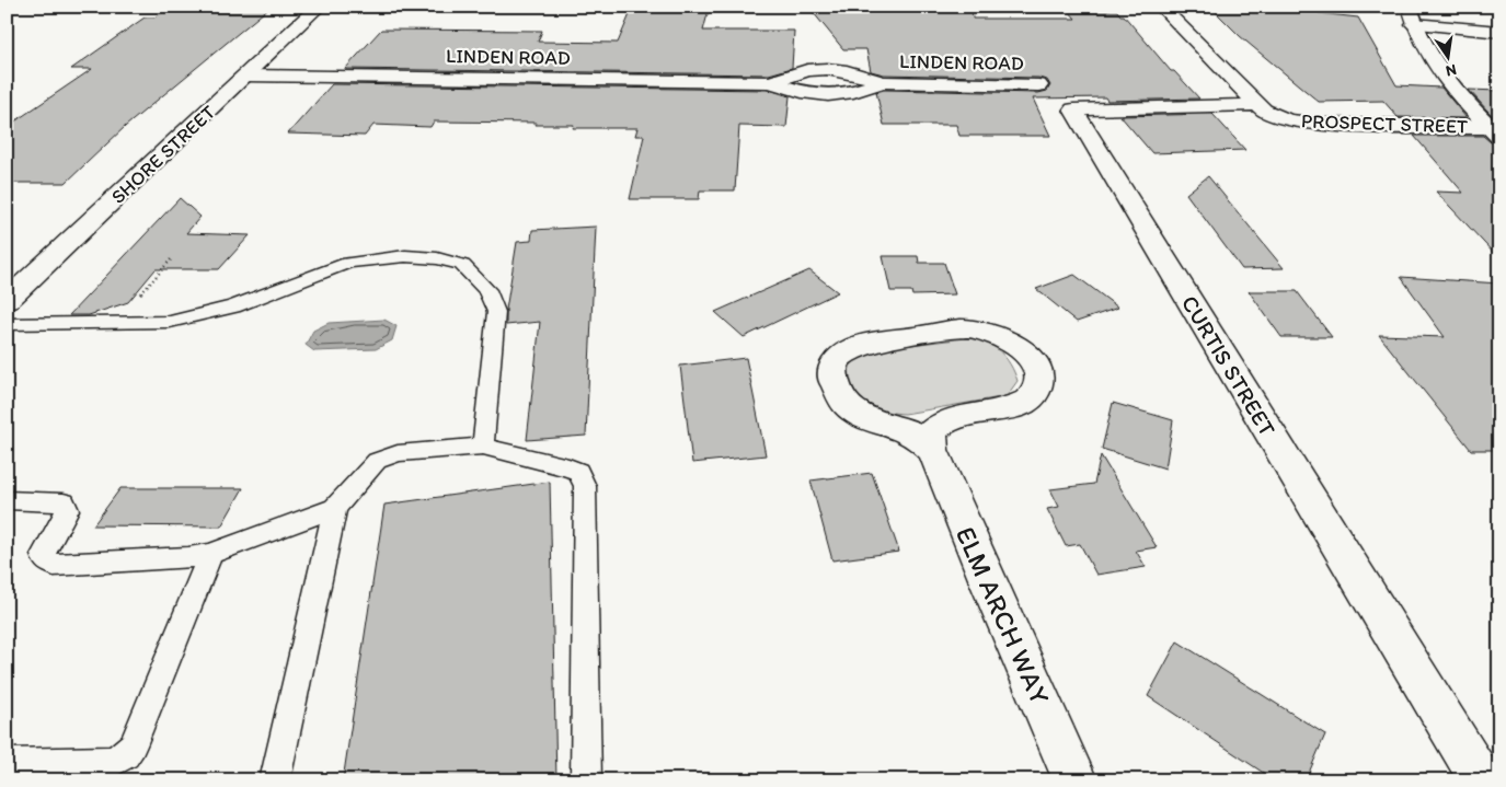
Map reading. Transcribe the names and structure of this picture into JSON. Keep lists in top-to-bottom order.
{
  "streets": {
    "street": [
      "LINDEN ROAD",
      "PROSPECT STREET",
      "SHORE STREET",
      "CURTIS STREET",
      "ELM ARCH WAY"
    ]
  },
  "crossings": [
    ["LINDEN ROAD", "SHORE STREET"],
    ["PROSPECT STREET", "CURTIS STREET"]
  ],
  "north": "bottom"
}
